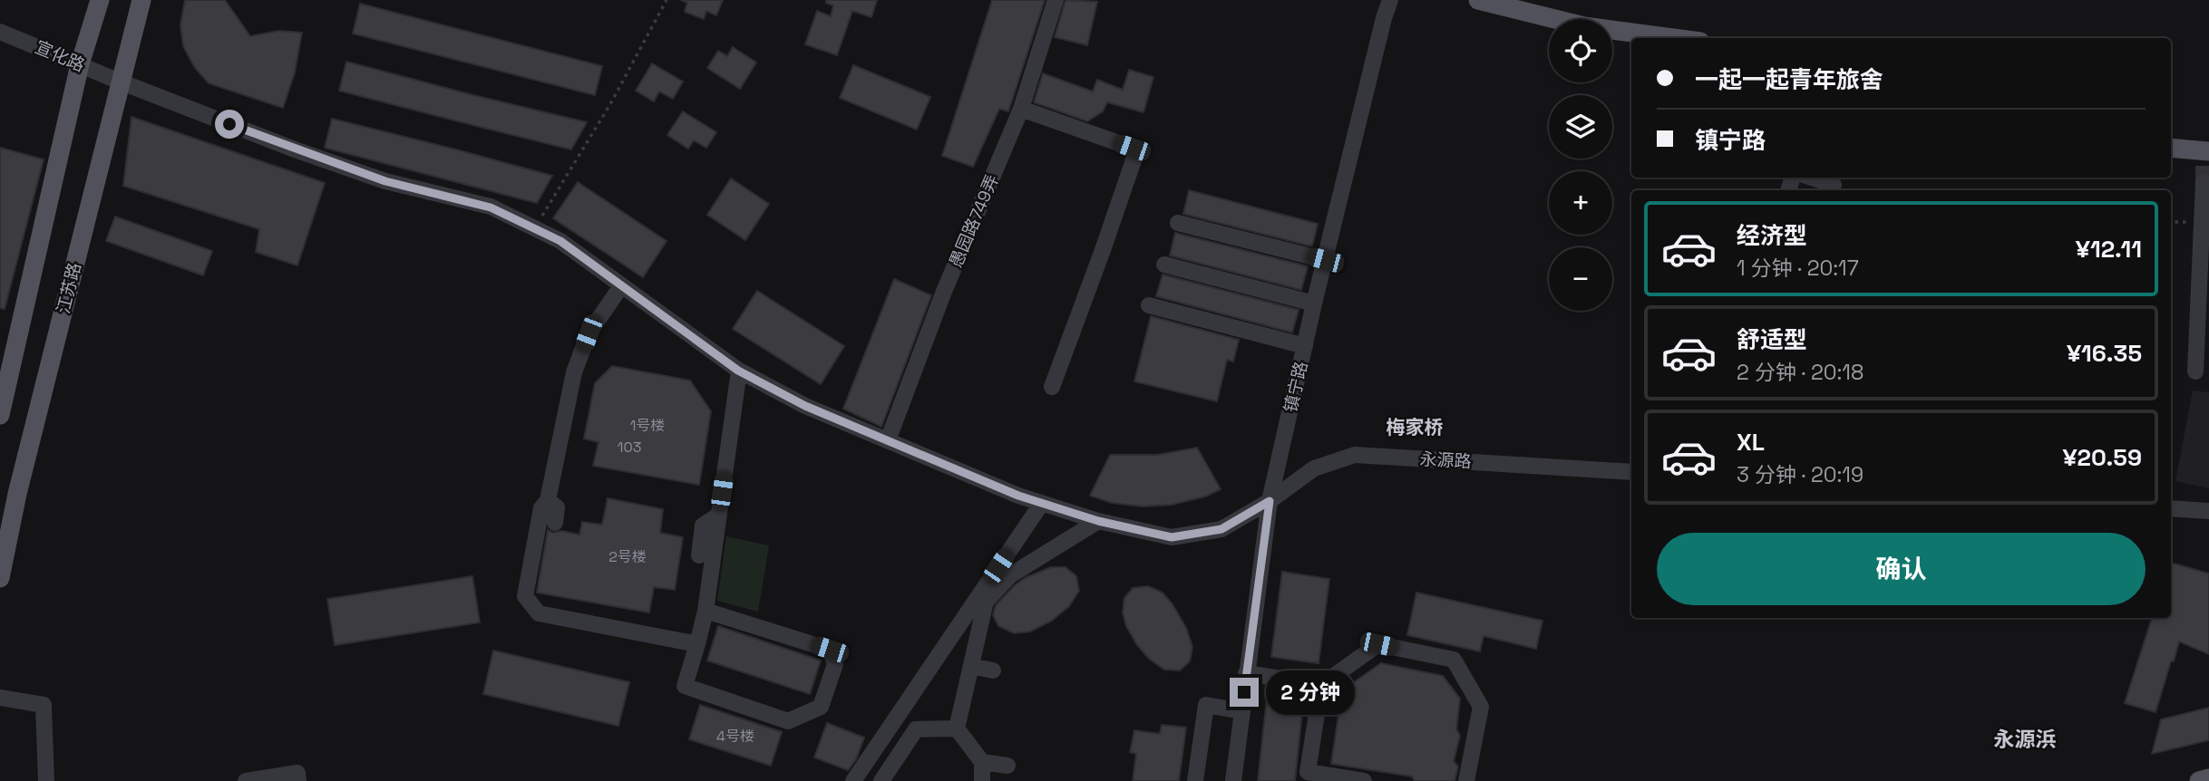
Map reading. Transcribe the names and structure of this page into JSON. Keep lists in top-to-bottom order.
{
  "streets": {
    "main road": ["江苏路"],
    "street": [
      "宣化路",
      "愚园路749弄",
      "镇宁路",
      "永源路"
    ]
  },
  "crossings": [
    ["宣化路", "江苏路"],
    ["宣化路", "永源路"],
    ["愚园路749弄", "永源路"],
    ["镇宁路", "永源路"]
  ],
  "districts": ["梅家桥", "永源浜"],
  "house_numbers": [
    "1号楼",
    "103",
    "2号楼",
    "4号楼"
  ],
  "page": {
    "map_buttons": ["+", "−"],
    "banner": ["一起一起青年旅舍", "镇宁路"],
    "list": [
      {
        "name": "经济型",
        "note": "1 分钟 · 20:17",
        "value": "¥12.11"
      },
      {
        "name": "舒适型",
        "note": "2 分钟 · 20:18",
        "value": "¥16.35"
      },
      {
        "name": "XL",
        "note": "3 分钟 · 20:19",
        "value": "¥20.59"
      }
    ],
    "buttons": "确认",
    "bubble": "2 分钟"
  }
}
